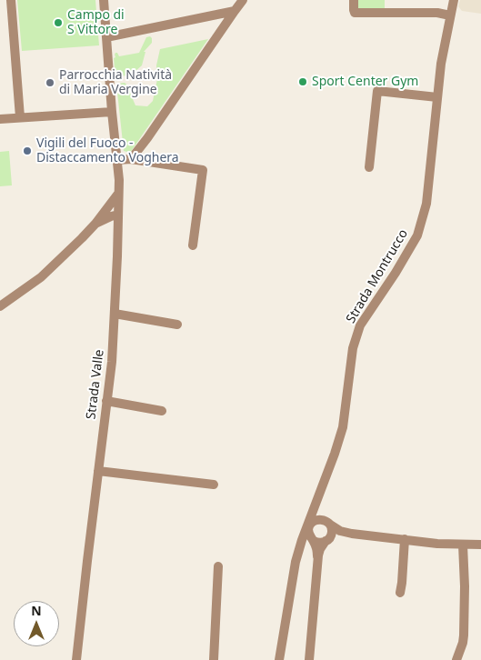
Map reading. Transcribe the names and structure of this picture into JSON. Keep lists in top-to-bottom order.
{
  "streets": {
    "street": ["Strada Montrucco", "Strada Valle"]
  },
  "places": [
    "Campo di S Vittore",
    "Sport Center Gym",
    "Parrocchia Natività di Maria Vergine",
    "Vigili del Fuoco - Distaccamento Voghera"
  ],
  "north": "top"
}
